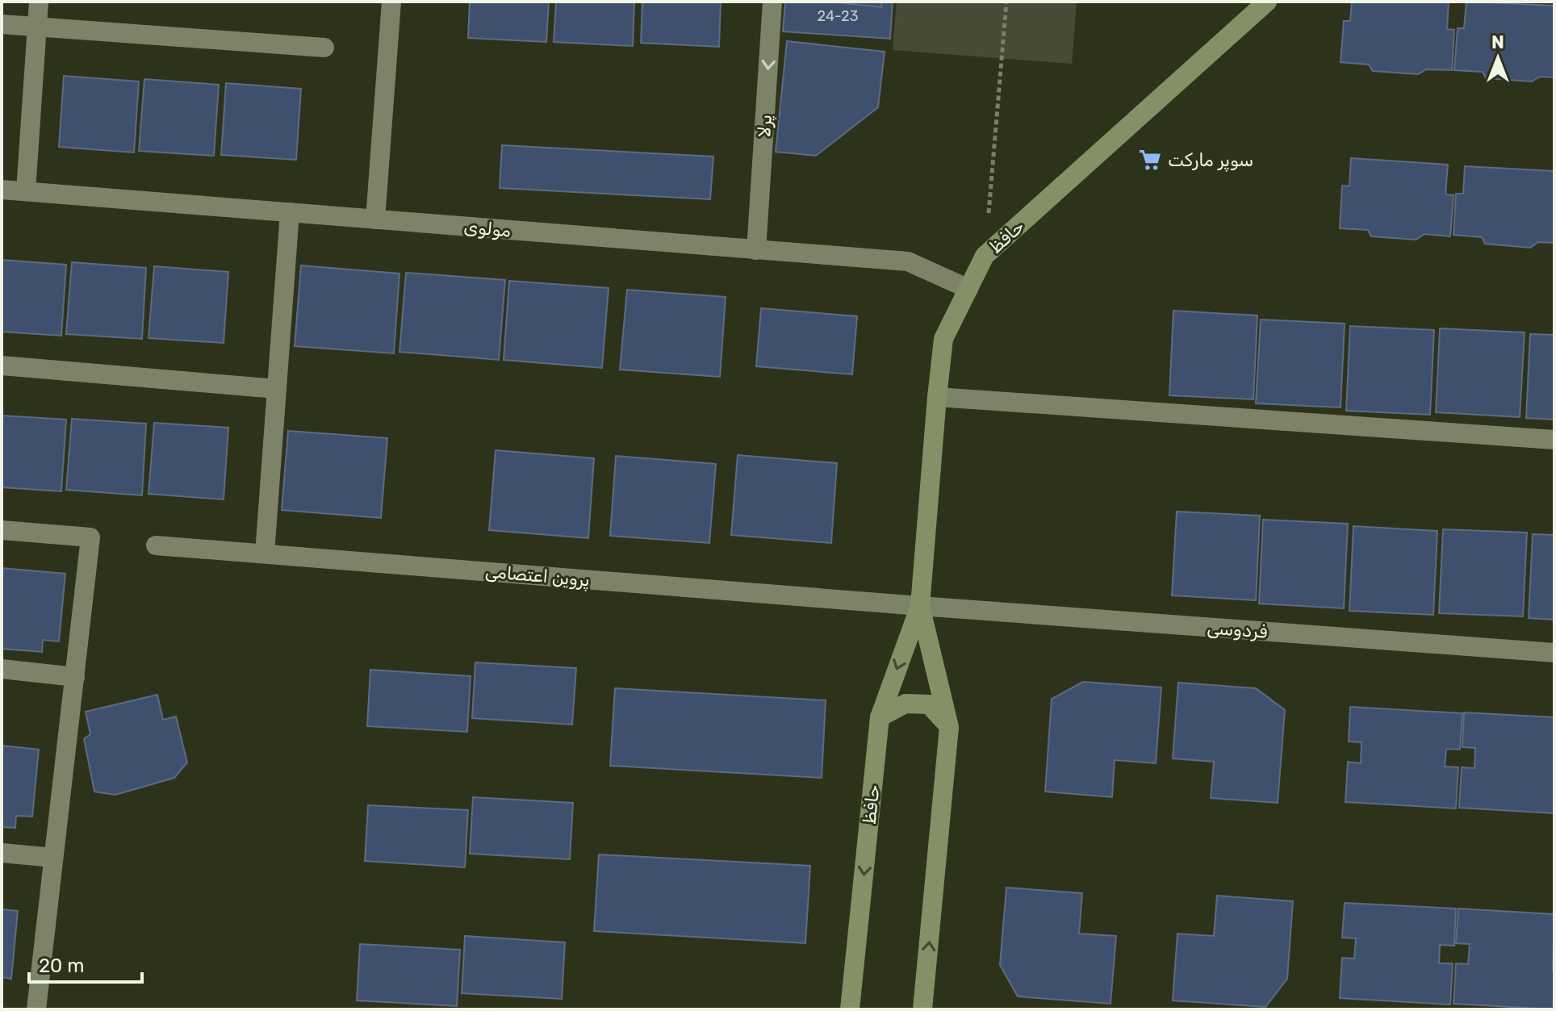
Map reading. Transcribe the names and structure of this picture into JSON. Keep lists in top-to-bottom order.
{
  "streets": {
    "street": [
      "پرلا",
      "مولوی",
      "حافظ",
      "پروین اعتصامی",
      "فردوسی"
    ]
  },
  "crossings": [
    ["پرلا", "مولوی"],
    ["مولوی", "حافظ"],
    ["حافظ", "پروین اعتصامی"],
    ["حافظ", "فردوسی"],
    ["پروین اعتصامی", "فردوسی"]
  ],
  "one_way": ["پرلا"],
  "places": {
    "supermarket": ["سوپر مارکت"]
  },
  "house_numbers": ["24-23"],
  "scale_bar": "20 m",
  "north": "top"
}
